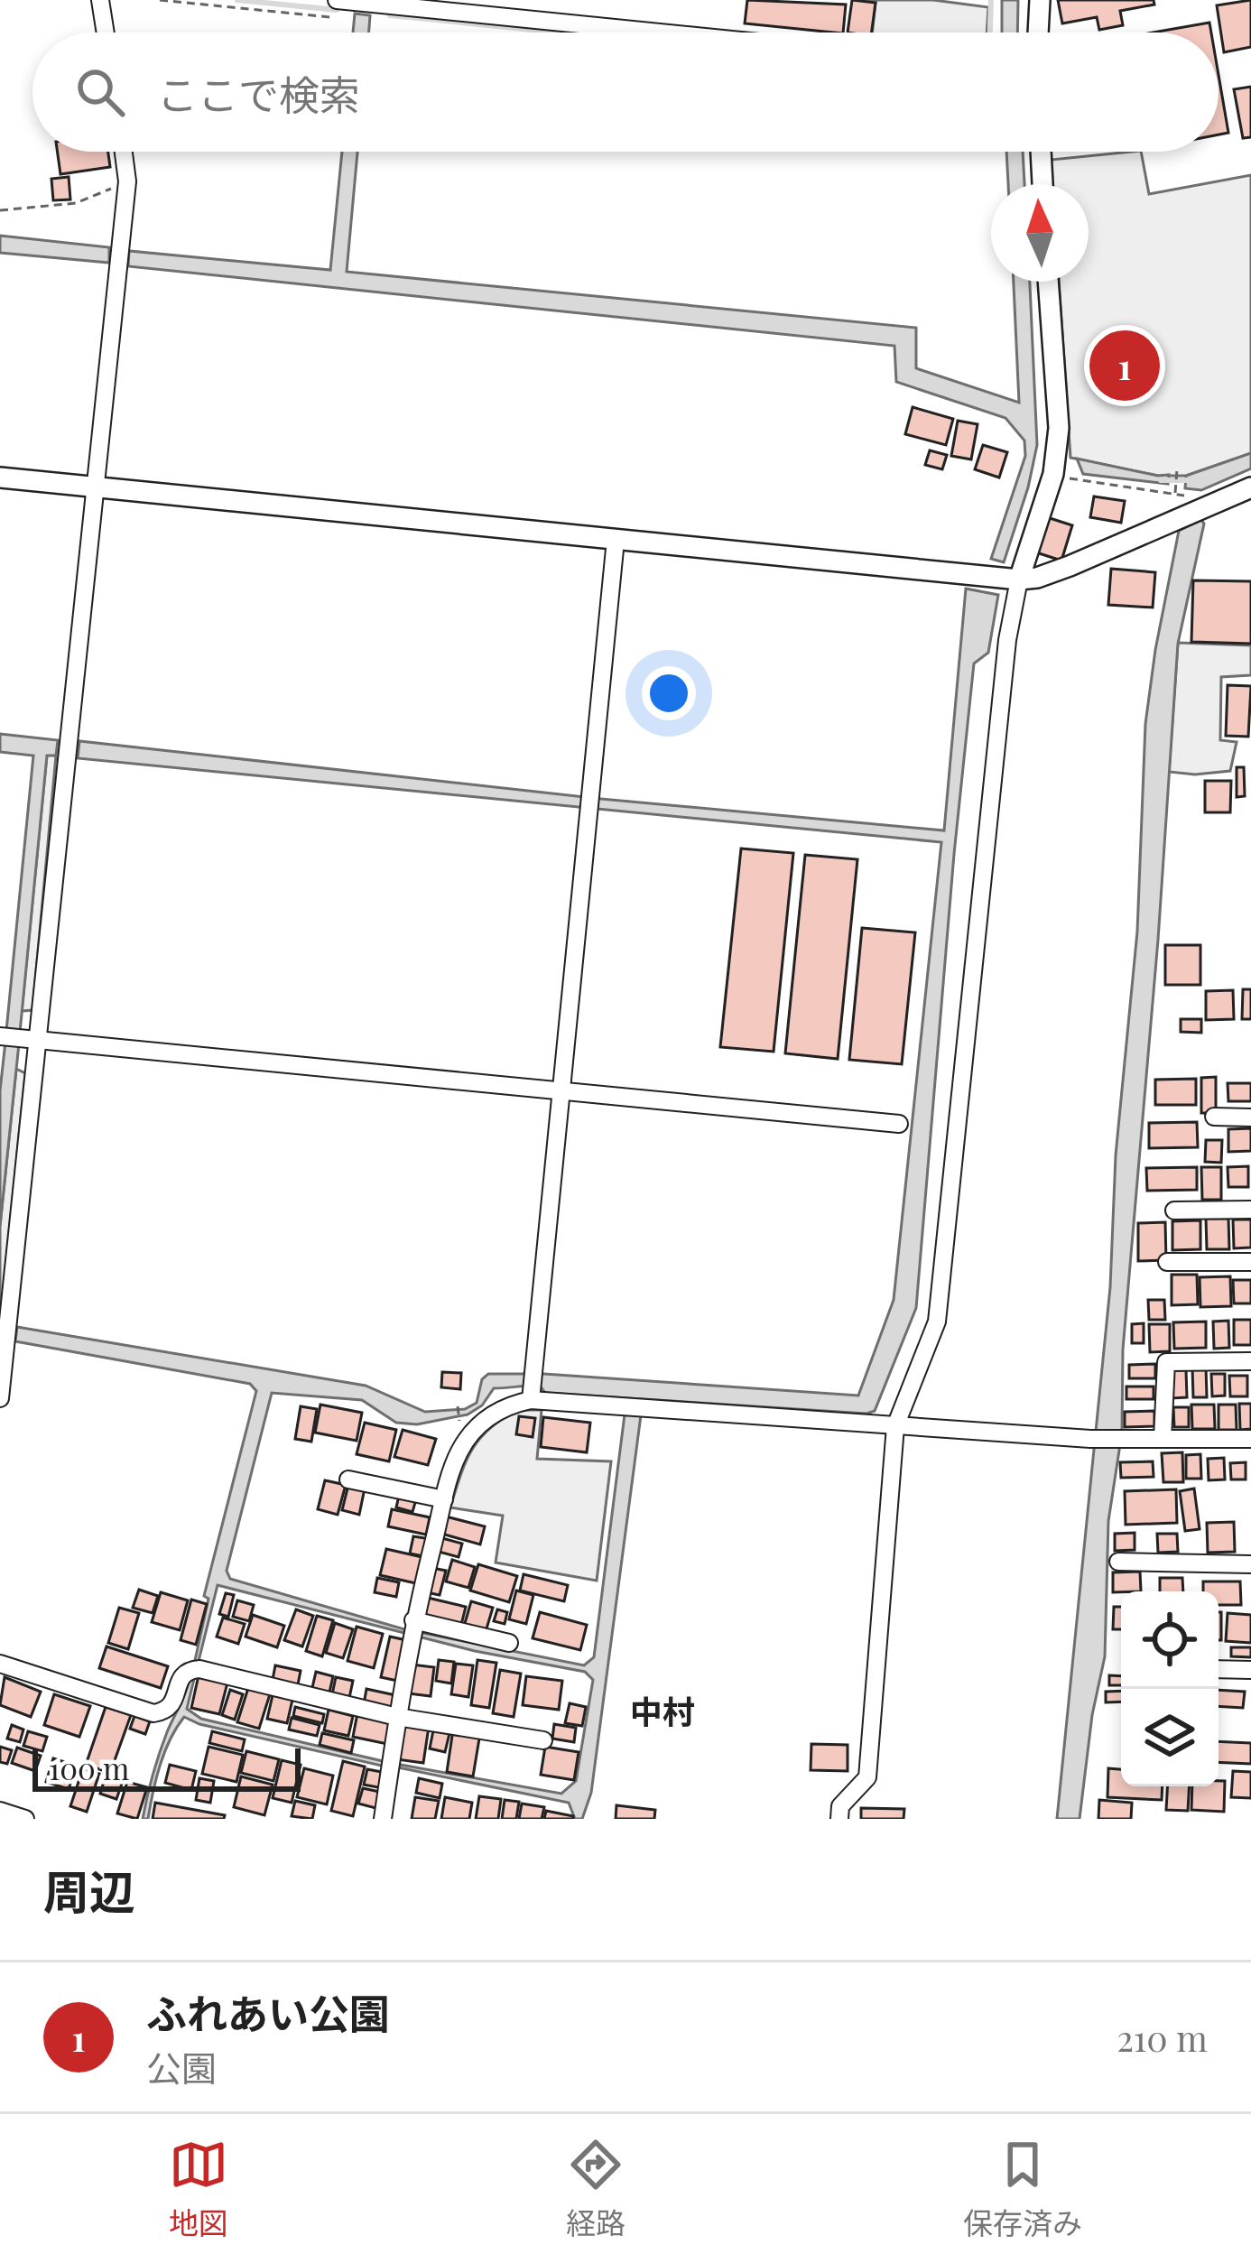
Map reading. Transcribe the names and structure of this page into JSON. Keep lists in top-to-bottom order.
{
  "districts": ["中村"],
  "scale_bar": "100 m",
  "north": "top",
  "page": {
    "search": "ここで検索",
    "pins": "1",
    "scale": "100 m",
    "heading": "周辺",
    "list": [
      {
        "mark": "1",
        "name": "ふれあい公園",
        "note": "公園",
        "value": "210 m"
      }
    ],
    "nav": ["地図", "経路", "保存済み"]
  }
}
